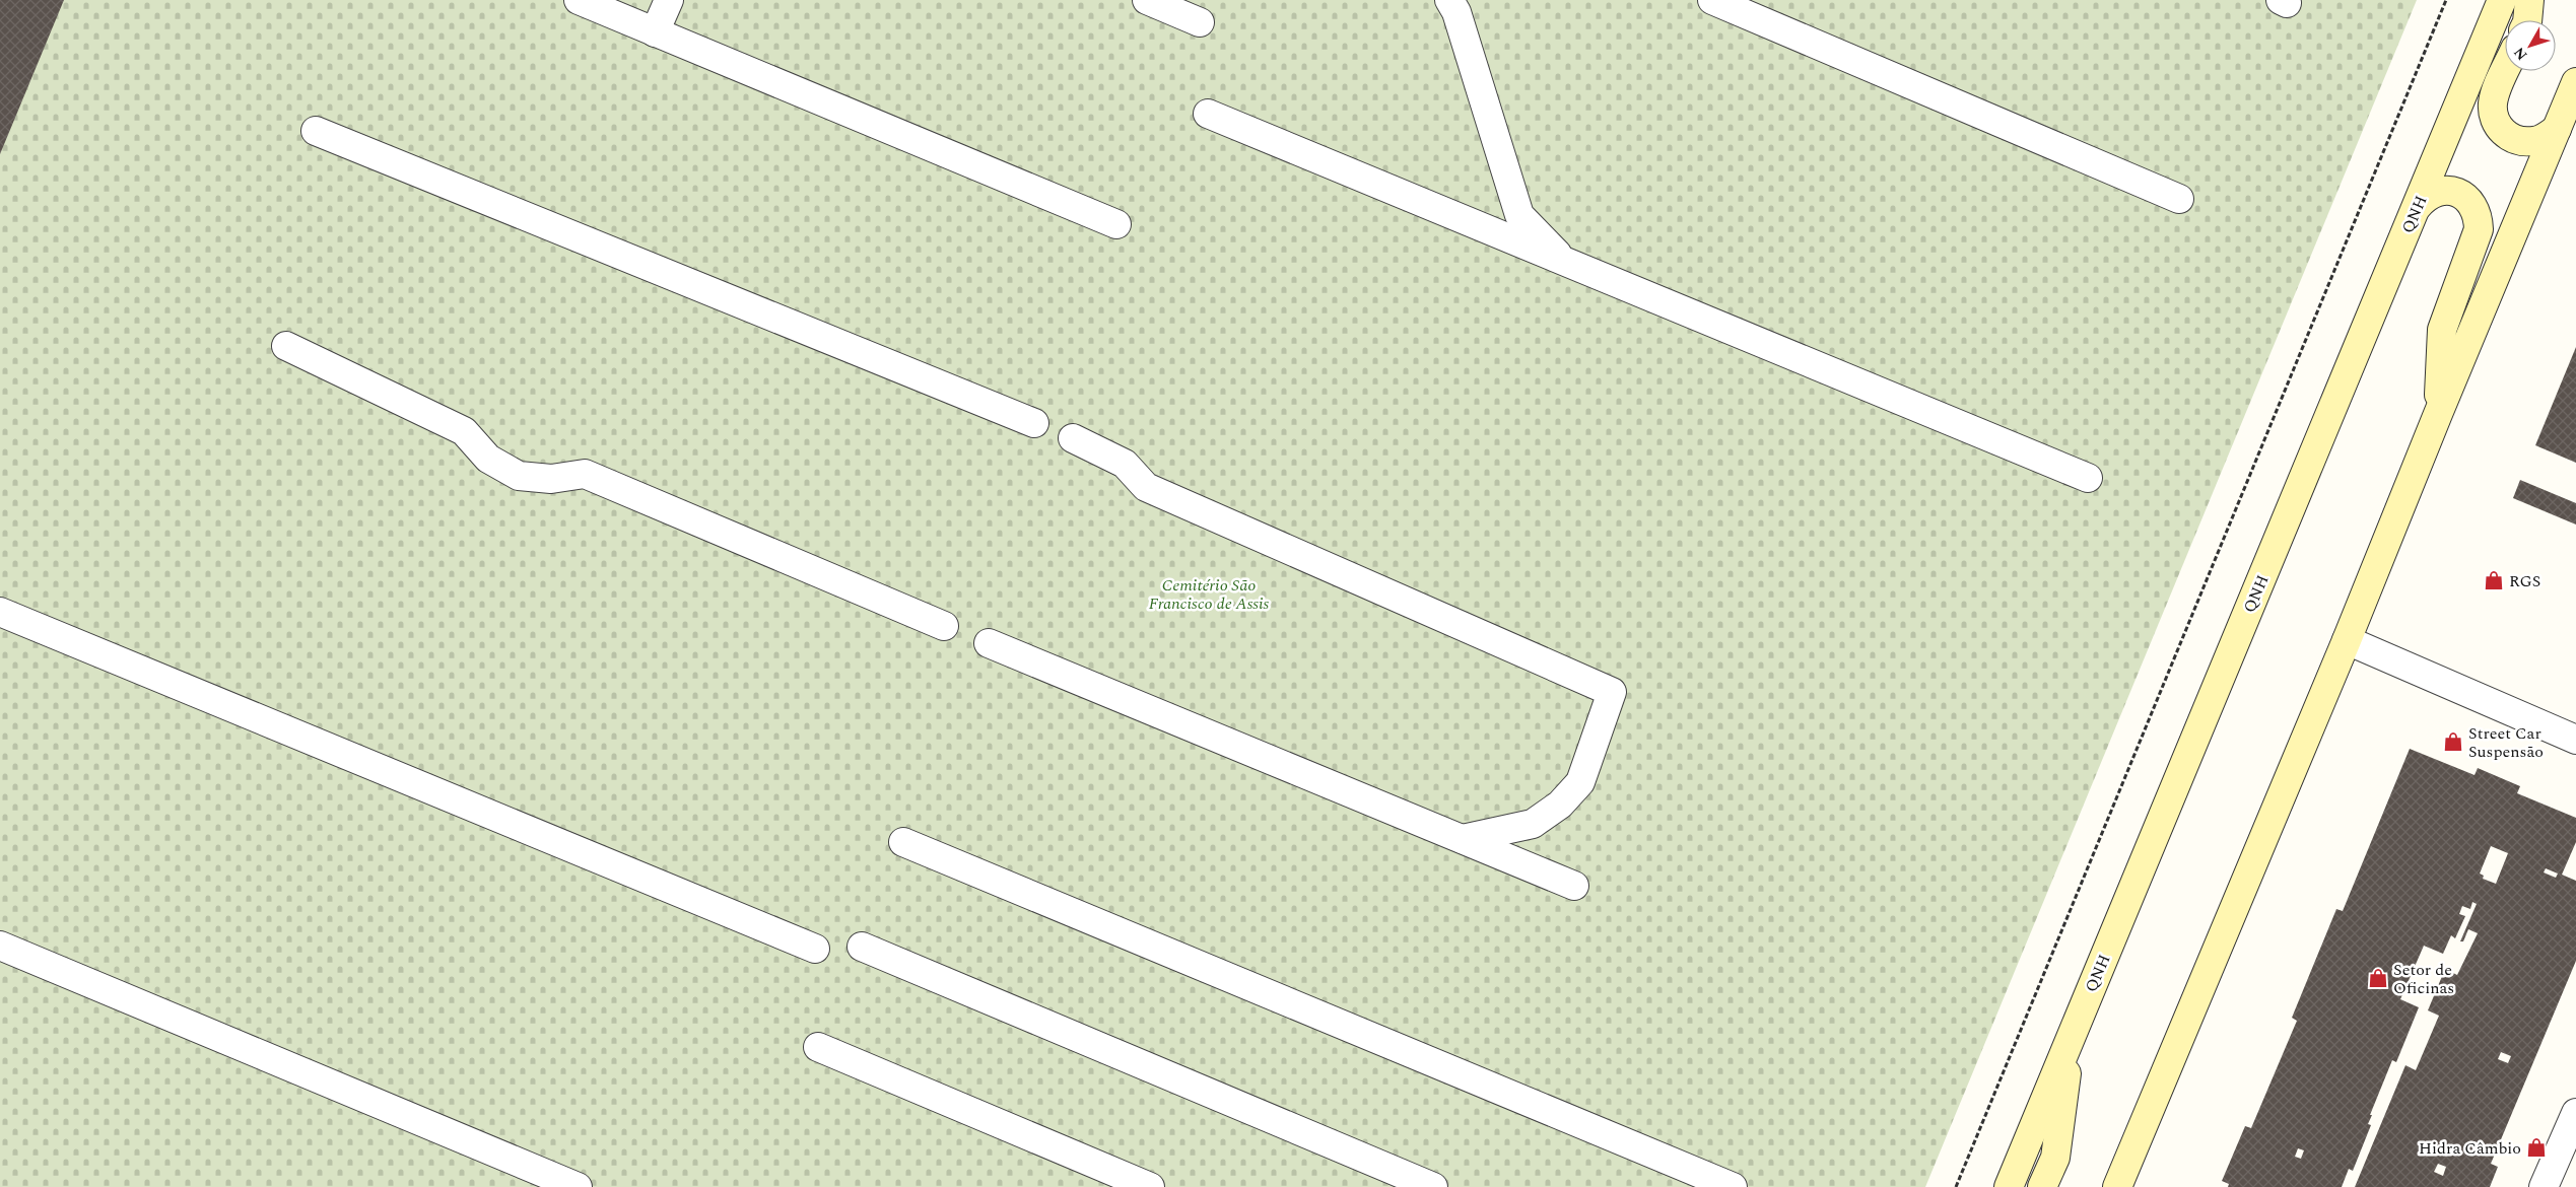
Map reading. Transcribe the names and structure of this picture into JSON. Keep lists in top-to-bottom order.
{
  "streets": {
    "street": ["QNH"]
  },
  "parks": ["Cemitério São Francisco de Assis"],
  "places": {
    "shop": [
      "RGS",
      "Street Car Suspensão",
      "Setor de Oficinas",
      "Hidra Câmbio"
    ]
  },
  "north": "bottom left"
}
